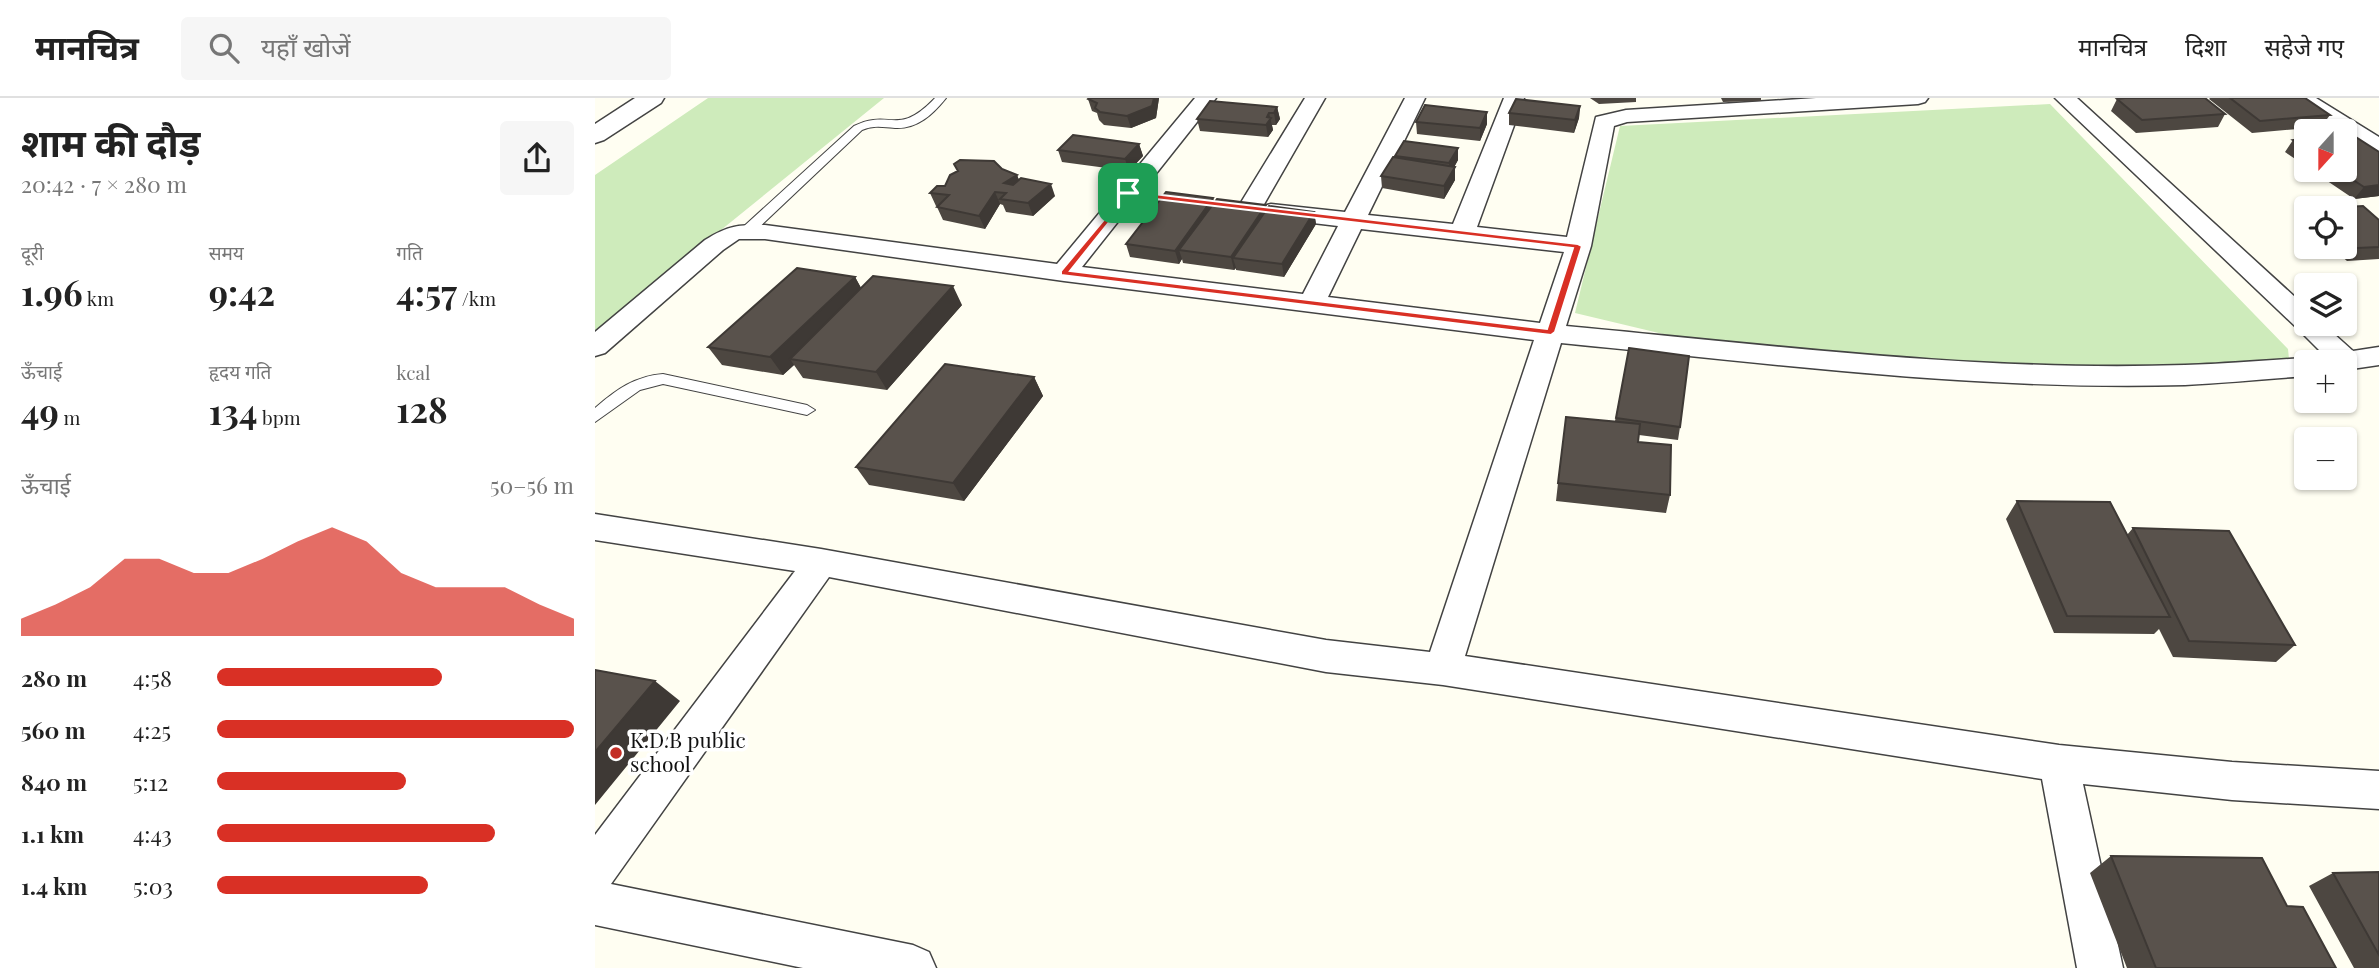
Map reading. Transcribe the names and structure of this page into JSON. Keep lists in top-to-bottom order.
{
  "places": ["K.D.B public school"],
  "north": "bottom",
  "page": {
    "header": "मानचित्र",
    "search": "यहाँ खोजें",
    "nav": ["मानचित्र", "दिशा", "सहेजे गए"],
    "heading": ["शाम की दौड़", "20:42 · 7 × 280 m"],
    "map_buttons": ["+", "−"],
    "stats": [
      ["दूरी", "1.96 km"],
      ["समय", "9:42"],
      ["गति", "4:57 /km"],
      ["ऊँचाई", "49 m"],
      ["हृदय गति", "134 bpm"],
      ["kcal", "128"]
    ],
    "chart": ["ऊँचाई", "50–56 m"],
    "list": [
      {
        "name": "280 m",
        "note": "4:58"
      },
      {
        "name": "560 m",
        "note": "4:25"
      },
      {
        "name": "840 m",
        "note": "5:12"
      },
      {
        "name": "1.1 km",
        "note": "4:43"
      },
      {
        "name": "1.4 km",
        "note": "5:03"
      }
    ]
  }
}
